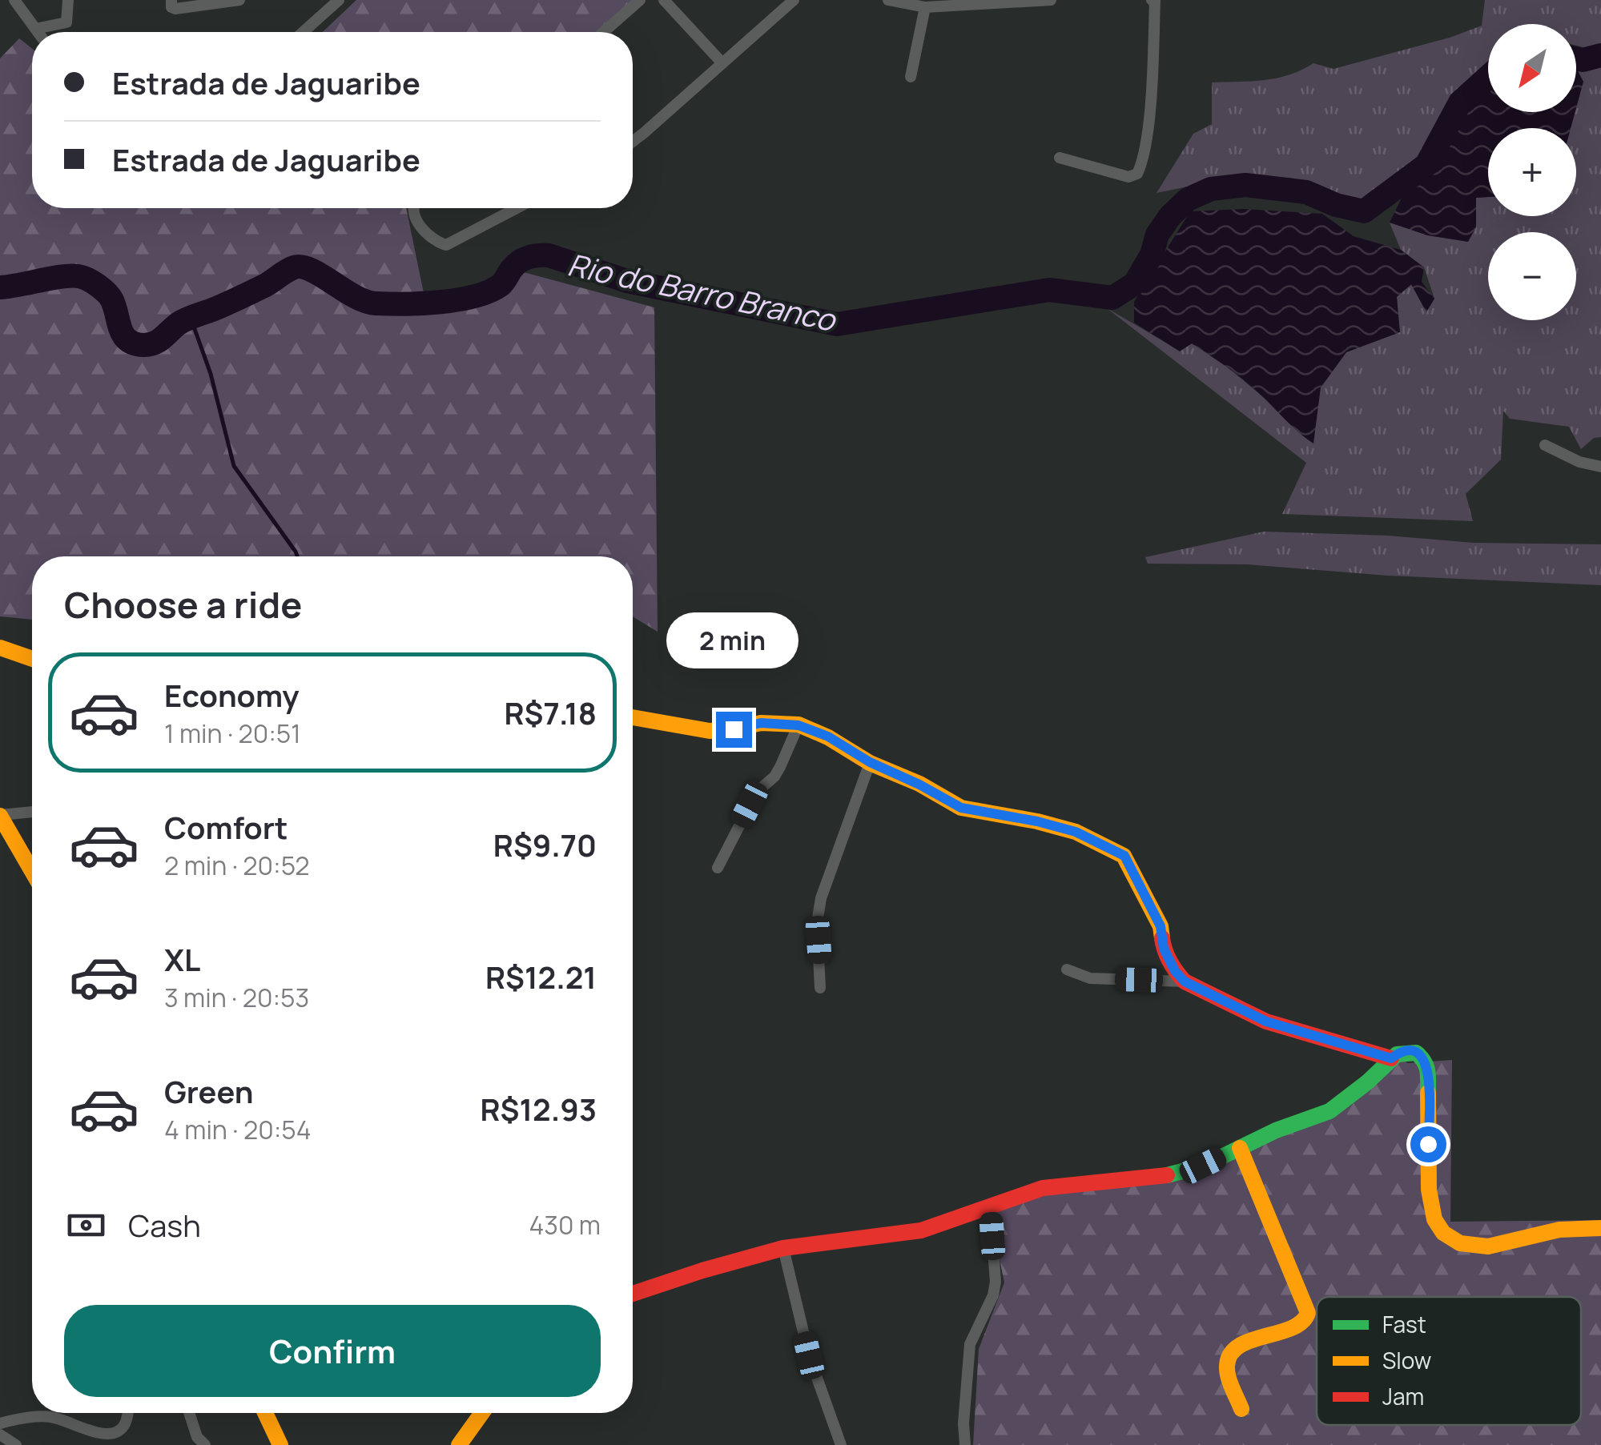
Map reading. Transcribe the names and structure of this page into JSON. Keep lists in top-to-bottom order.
{
  "water": ["Rio do Barro Branco"],
  "legend": ["Fast", "Slow", "Jam"],
  "north": "bottom left",
  "page": {
    "map_buttons": ["+", "−"],
    "banner": ["Estrada de Jaguaribe", "Estrada de Jaguaribe"],
    "heading": "Choose a ride",
    "bubble": "2 min",
    "list": [
      {
        "name": "Economy",
        "note": "1 min · 20:51",
        "value": "R$7.18"
      },
      {
        "name": "Comfort",
        "note": "2 min · 20:52",
        "value": "R$9.70"
      },
      {
        "name": "XL",
        "note": "3 min · 20:53",
        "value": "R$12.21"
      },
      {
        "name": "Green",
        "note": "4 min · 20:54",
        "value": "R$12.93"
      }
    ],
    "pay": ["Cash", "430 m"],
    "buttons": "Confirm"
  }
}
